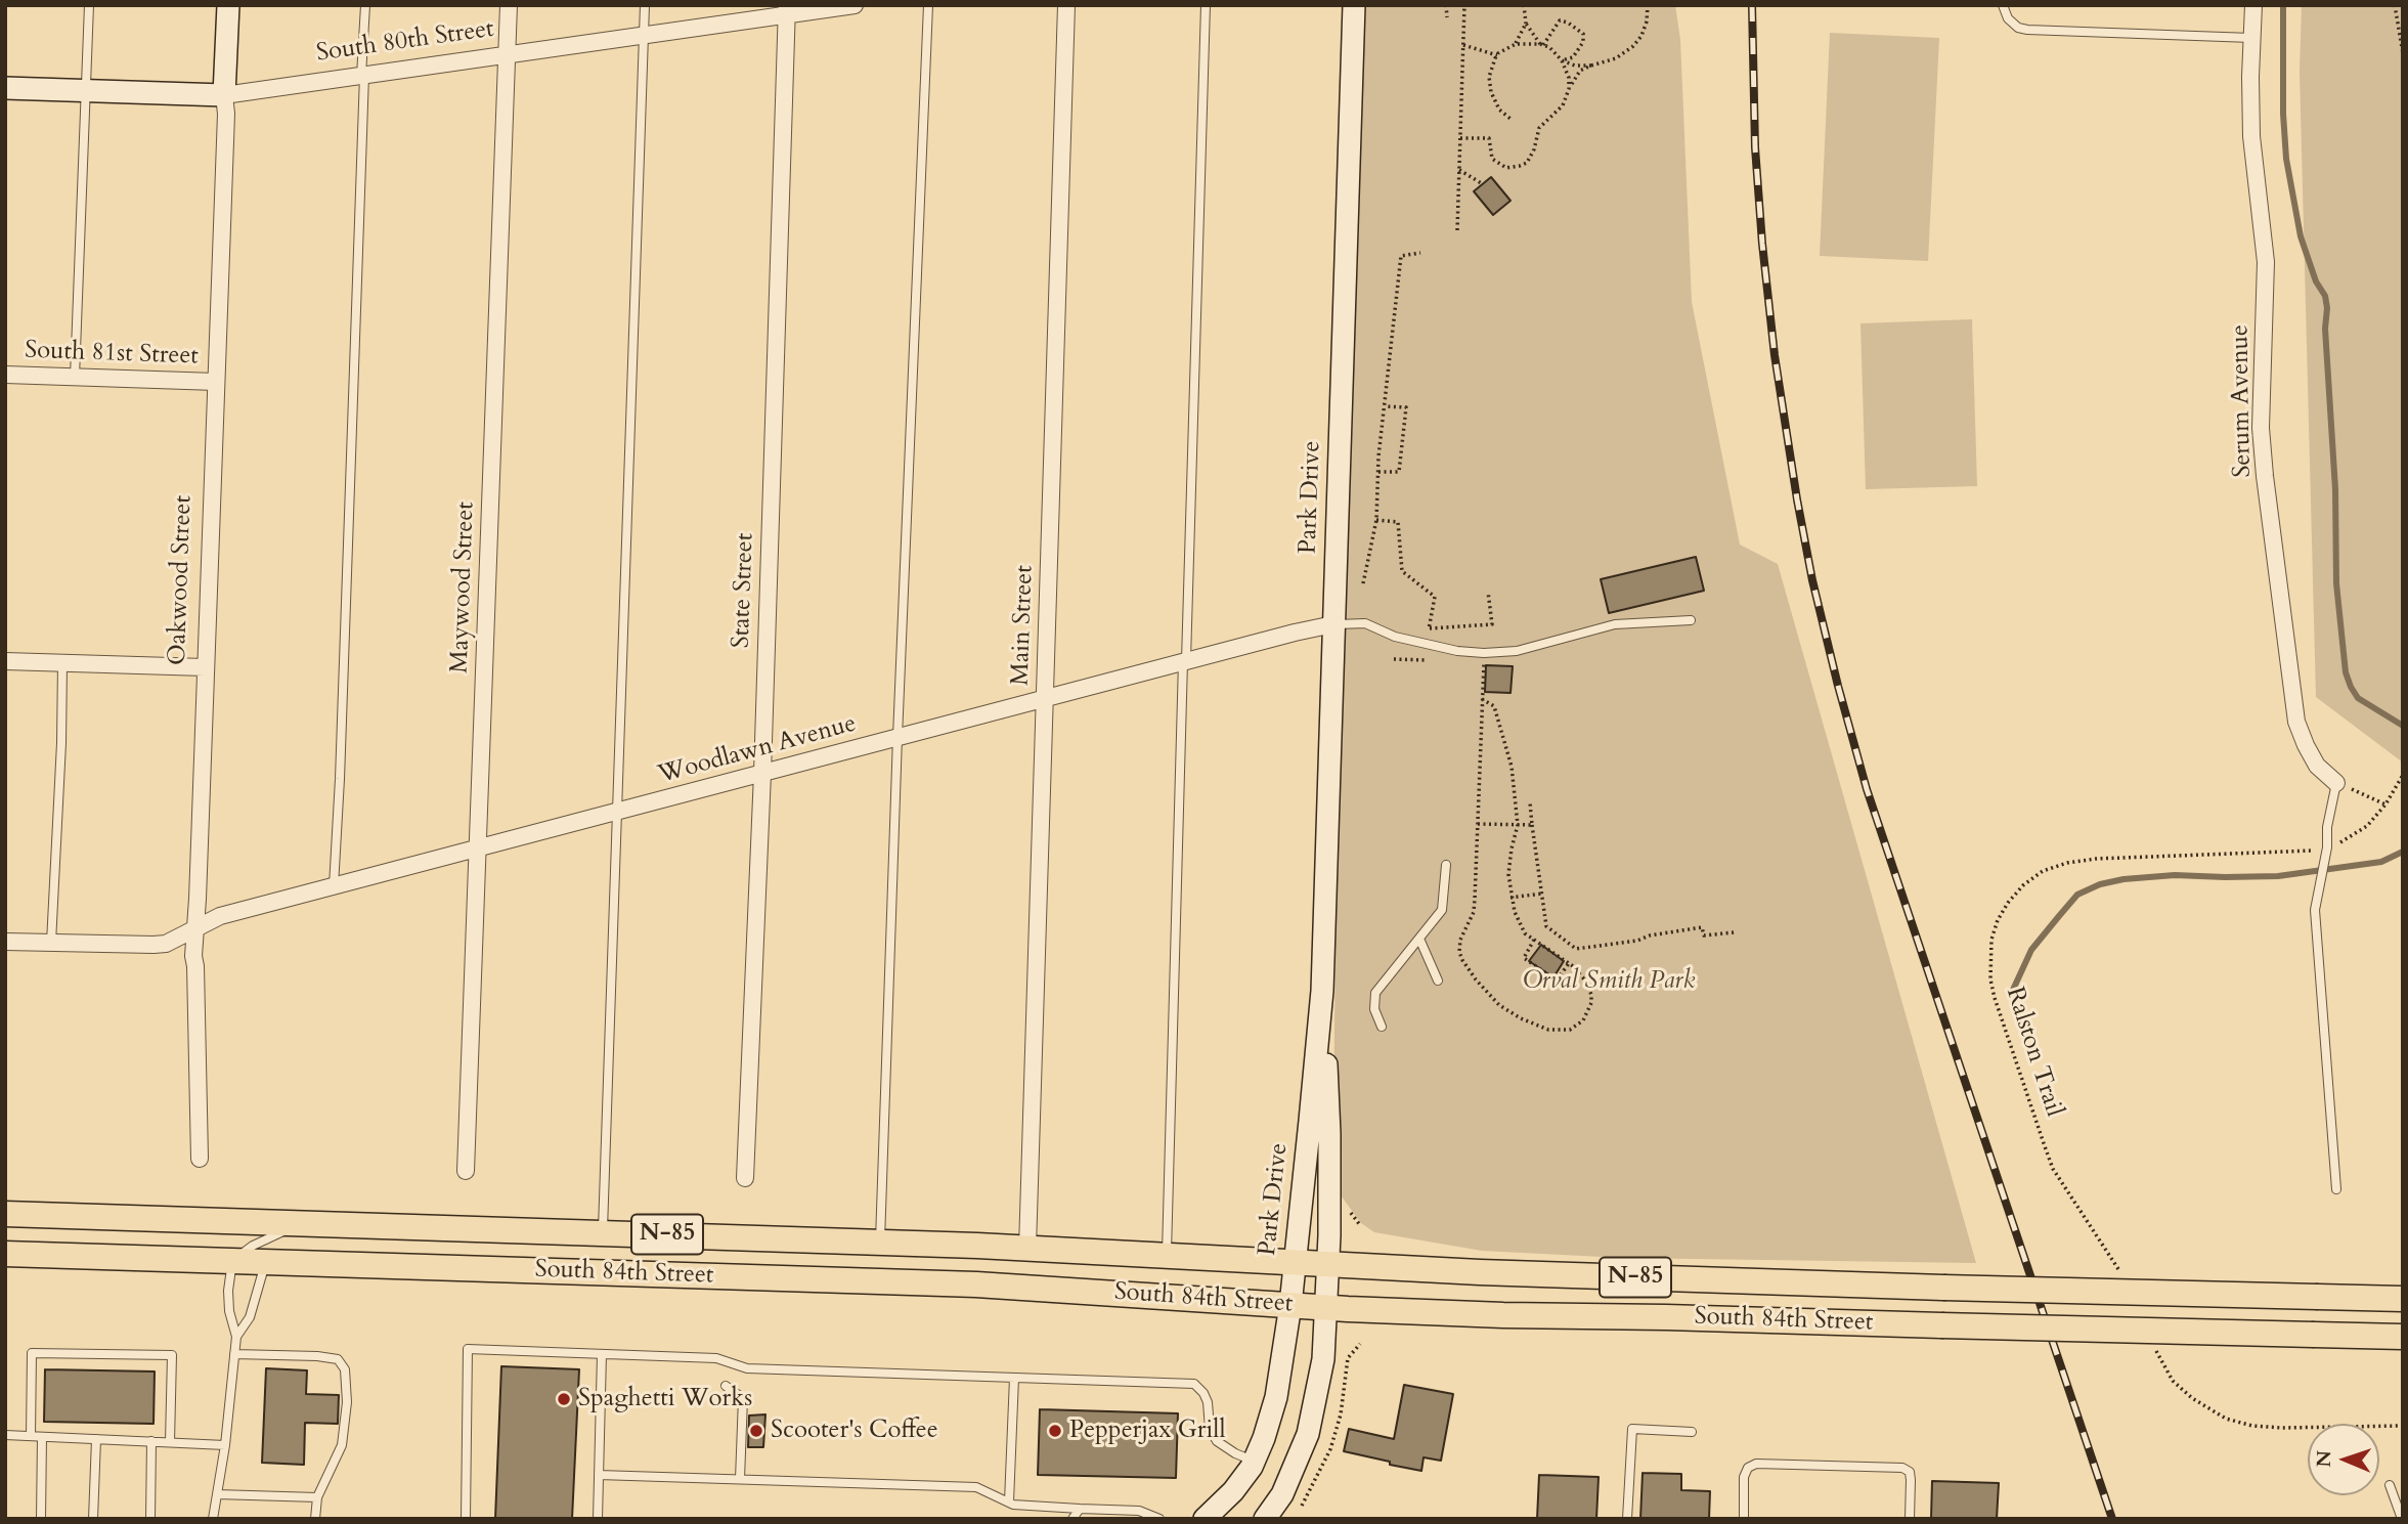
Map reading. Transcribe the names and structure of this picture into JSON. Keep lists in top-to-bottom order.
{
  "streets": {
    "main road": ["N-85", "South 84th Street"],
    "street": [
      "South 80th Street",
      "South 81st Street",
      "Serum Avenue",
      "Park Drive",
      "Oakwood Street",
      "Maywood Street",
      "State Street",
      "Main Street",
      "Woodlawn Avenue"
    ],
    "path": ["Ralston Trail"]
  },
  "crossings": [
    ["South 80th Street", "Oakwood Street"],
    ["South 80th Street", "Maywood Street"],
    ["South 80th Street", "State Street"],
    ["South 81st Street", "Oakwood Street"],
    ["Park Drive", "Woodlawn Avenue"],
    ["Park Drive", "South 84th Street"],
    ["Oakwood Street", "Woodlawn Avenue"],
    ["Maywood Street", "Woodlawn Avenue"],
    ["State Street", "Woodlawn Avenue"],
    ["Main Street", "Woodlawn Avenue"],
    ["Main Street", "South 84th Street"]
  ],
  "parks": ["Orval Smith Park"],
  "places": ["Spaghetti Works", "Scooter's Coffee", "Pepperjax Grill"],
  "north": "left"
}
